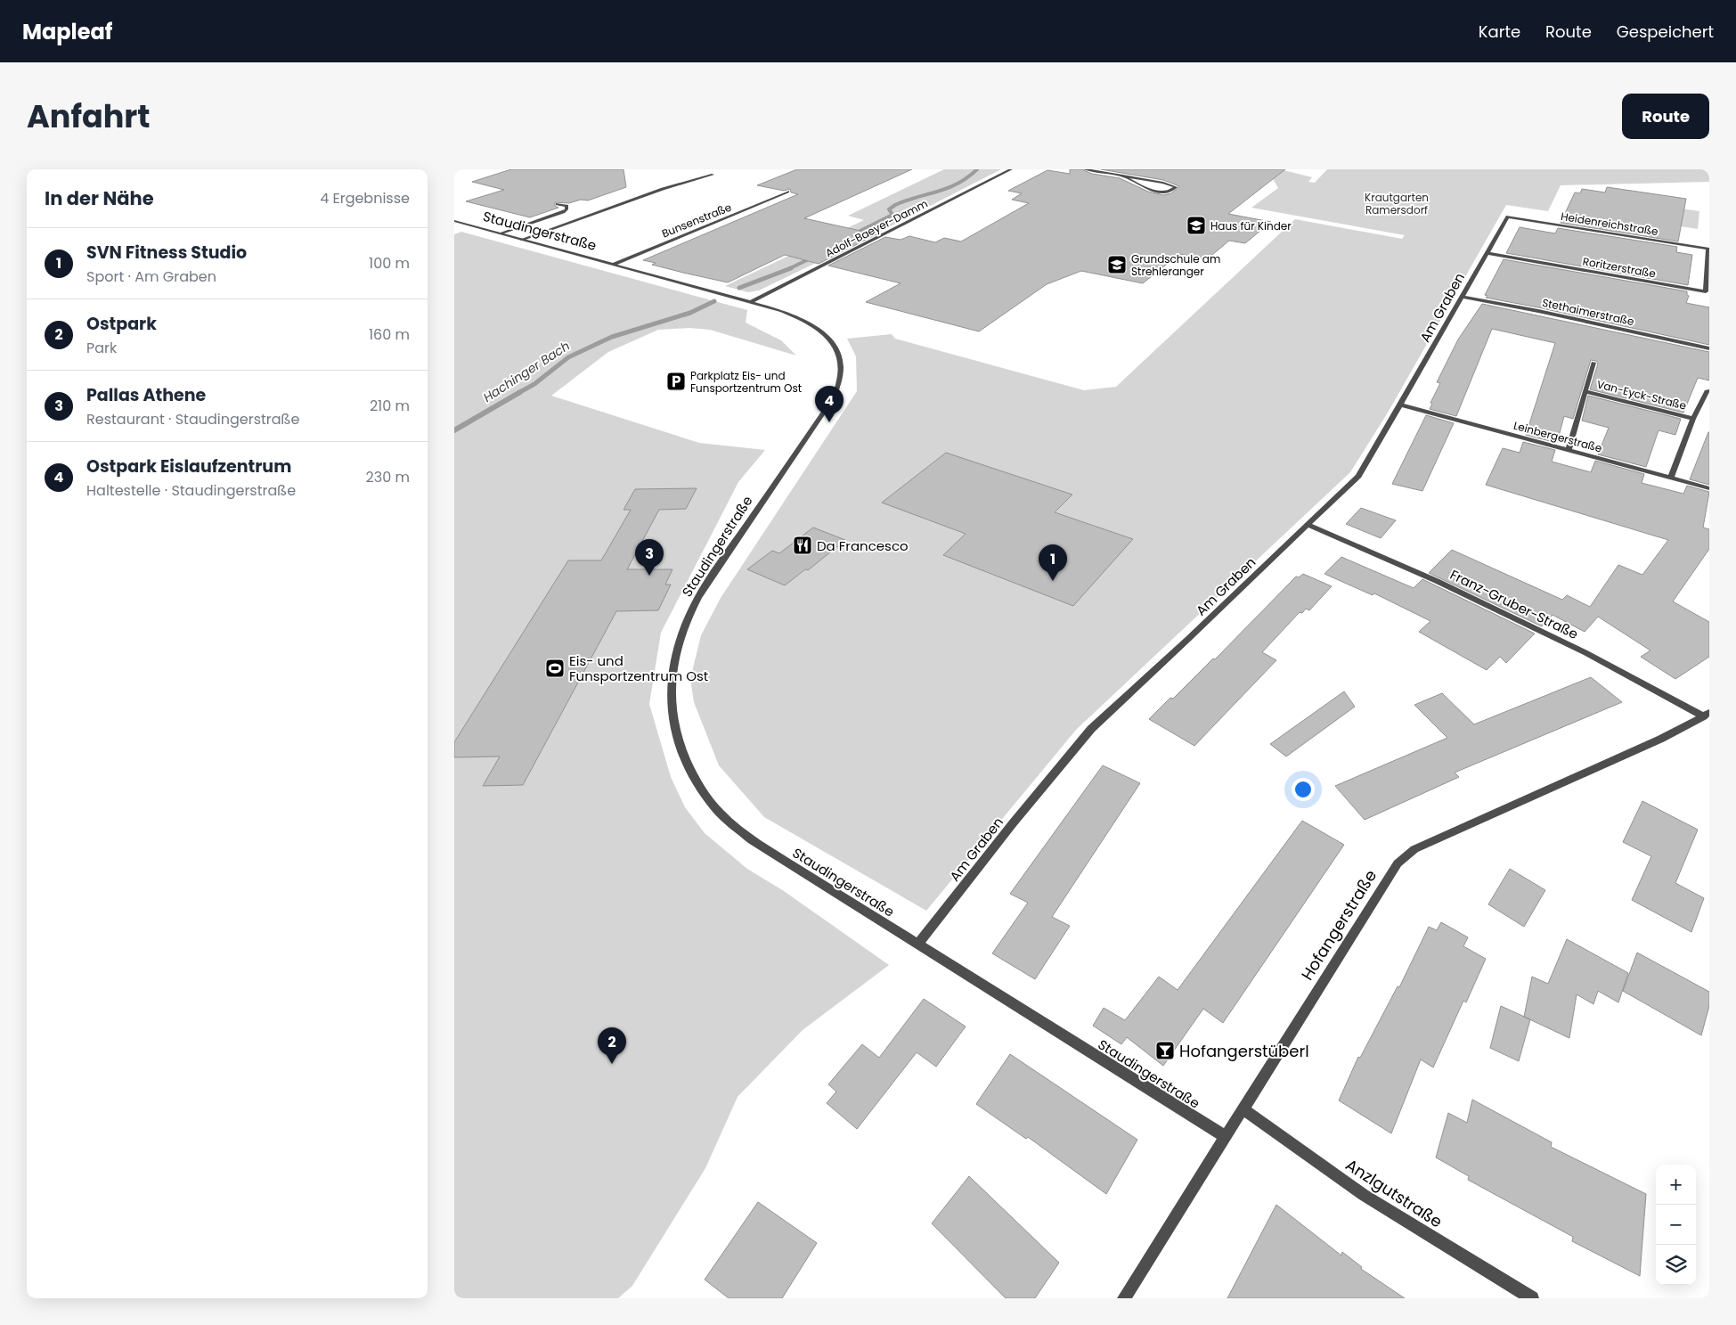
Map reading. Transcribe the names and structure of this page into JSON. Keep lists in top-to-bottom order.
{
  "streets": {
    "street": [
      "Bunsenstraße",
      "Heidenreichstraße",
      "Adolf-Baeyer-Damm",
      "Staudingerstraße",
      "Roritzerstraße",
      "Am Graben",
      "Stethaimerstraße",
      "Van-Eyck-Straße",
      "Leinbergerstraße",
      "Franz-Gruber-Straße",
      "Hofangerstraße",
      "Anzlgutstraße"
    ]
  },
  "crossings": [
    ["Bunsenstraße", "Staudingerstraße"],
    ["Heidenreichstraße", "Roritzerstraße"],
    ["Heidenreichstraße", "Am Graben"],
    ["Adolf-Baeyer-Damm", "Staudingerstraße"],
    ["Staudingerstraße", "Am Graben"],
    ["Staudingerstraße", "Hofangerstraße"],
    ["Roritzerstraße", "Am Graben"],
    ["Am Graben", "Stethaimerstraße"],
    ["Am Graben", "Leinbergerstraße"],
    ["Am Graben", "Franz-Gruber-Straße"],
    ["Franz-Gruber-Straße", "Hofangerstraße"],
    ["Hofangerstraße", "Anzlgutstraße"]
  ],
  "water": ["Hachinger Bach"],
  "parks": ["Krautgarten Ramersdorf"],
  "places": {
    "school or university": ["Haus für Kinder", "Grundschule am Strehleranger"],
    "parking": ["Parkplatz Eis- und Funsportzentrum Ost"],
    "restaurant": ["Da Francesco"],
    "sports": ["Eis- und Funsportzentrum Ost"],
    "bar": ["Hofangerstüberl"]
  },
  "page": {
    "header": "Mapleaf",
    "nav": ["Karte", "Route", "Gespeichert"],
    "title": "Anfahrt",
    "buttons": "Route",
    "heading": ["In der Nähe", "4 Ergebnisse"],
    "list": [
      {
        "mark": "1",
        "name": "SVN Fitness Studio",
        "note": "Sport · Am Graben",
        "value": "100 m"
      },
      {
        "mark": "2",
        "name": "Ostpark",
        "note": "Park",
        "value": "160 m"
      },
      {
        "mark": "3",
        "name": "Pallas Athene",
        "note": "Restaurant · Staudingerstraße",
        "value": "210 m"
      },
      {
        "mark": "4",
        "name": "Ostpark Eislaufzentrum",
        "note": "Haltestelle · Staudingerstraße",
        "value": "230 m"
      }
    ],
    "pins": [
      "4",
      "3",
      "1",
      "2"
    ],
    "map_buttons": ["+", "−"]
  }
}
